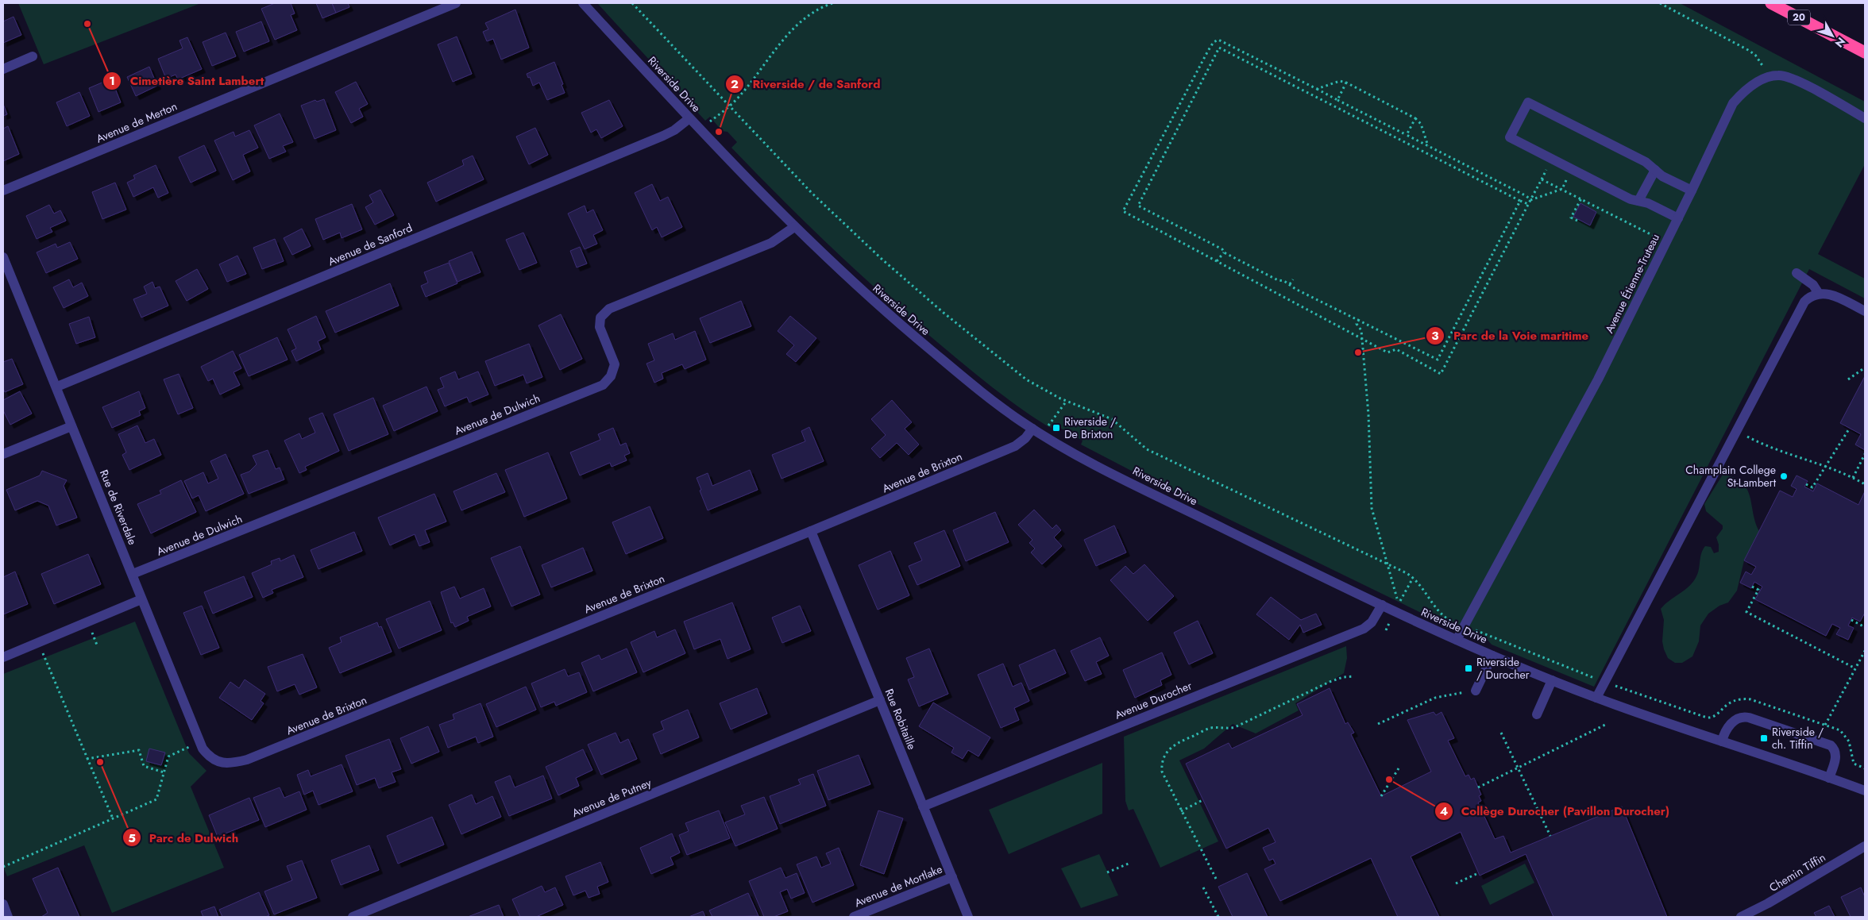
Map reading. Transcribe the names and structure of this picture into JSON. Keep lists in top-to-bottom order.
{
  "streets": {
    "highway": ["20"],
    "street": [
      "Riverside Drive",
      "Avenue de Merton",
      "Avenue de Sanford",
      "Avenue Étienne-Truteau",
      "Avenue de Dulwich",
      "Avenue de Brixton",
      "Rue de Riverdale",
      "Avenue Durocher",
      "Rue Robitaille",
      "Avenue de Putney",
      "Chemin Tiffin",
      "Avenue de Mortlake"
    ]
  },
  "crossings": [
    ["Riverside Drive", "Avenue de Sanford"],
    ["Riverside Drive", "Avenue Étienne-Truteau"],
    ["Riverside Drive", "Avenue de Dulwich"],
    ["Riverside Drive", "Avenue de Brixton"],
    ["Riverside Drive", "Avenue Durocher"],
    ["Avenue de Sanford", "Rue de Riverdale"],
    ["Avenue de Dulwich", "Rue de Riverdale"],
    ["Avenue de Brixton", "Rue de Riverdale"],
    ["Avenue de Brixton", "Rue Robitaille"],
    ["Avenue Durocher", "Rue Robitaille"],
    ["Rue Robitaille", "Avenue de Putney"],
    ["Rue Robitaille", "Avenue de Mortlake"]
  ],
  "places": {
    "other": [
      "Cimetière Saint Lambert",
      "Riverside / de Sanford",
      "Parc de la Voie maritime",
      "Champlain College St-Lambert",
      "Parc de Dulwich",
      "Collège Durocher (Pavillon Durocher)"
    ],
    "transit": ["Riverside / De Brixton", "Riverside / Durocher", "Riverside / ch. Tiffin"]
  },
  "north": "bottom right"
}
